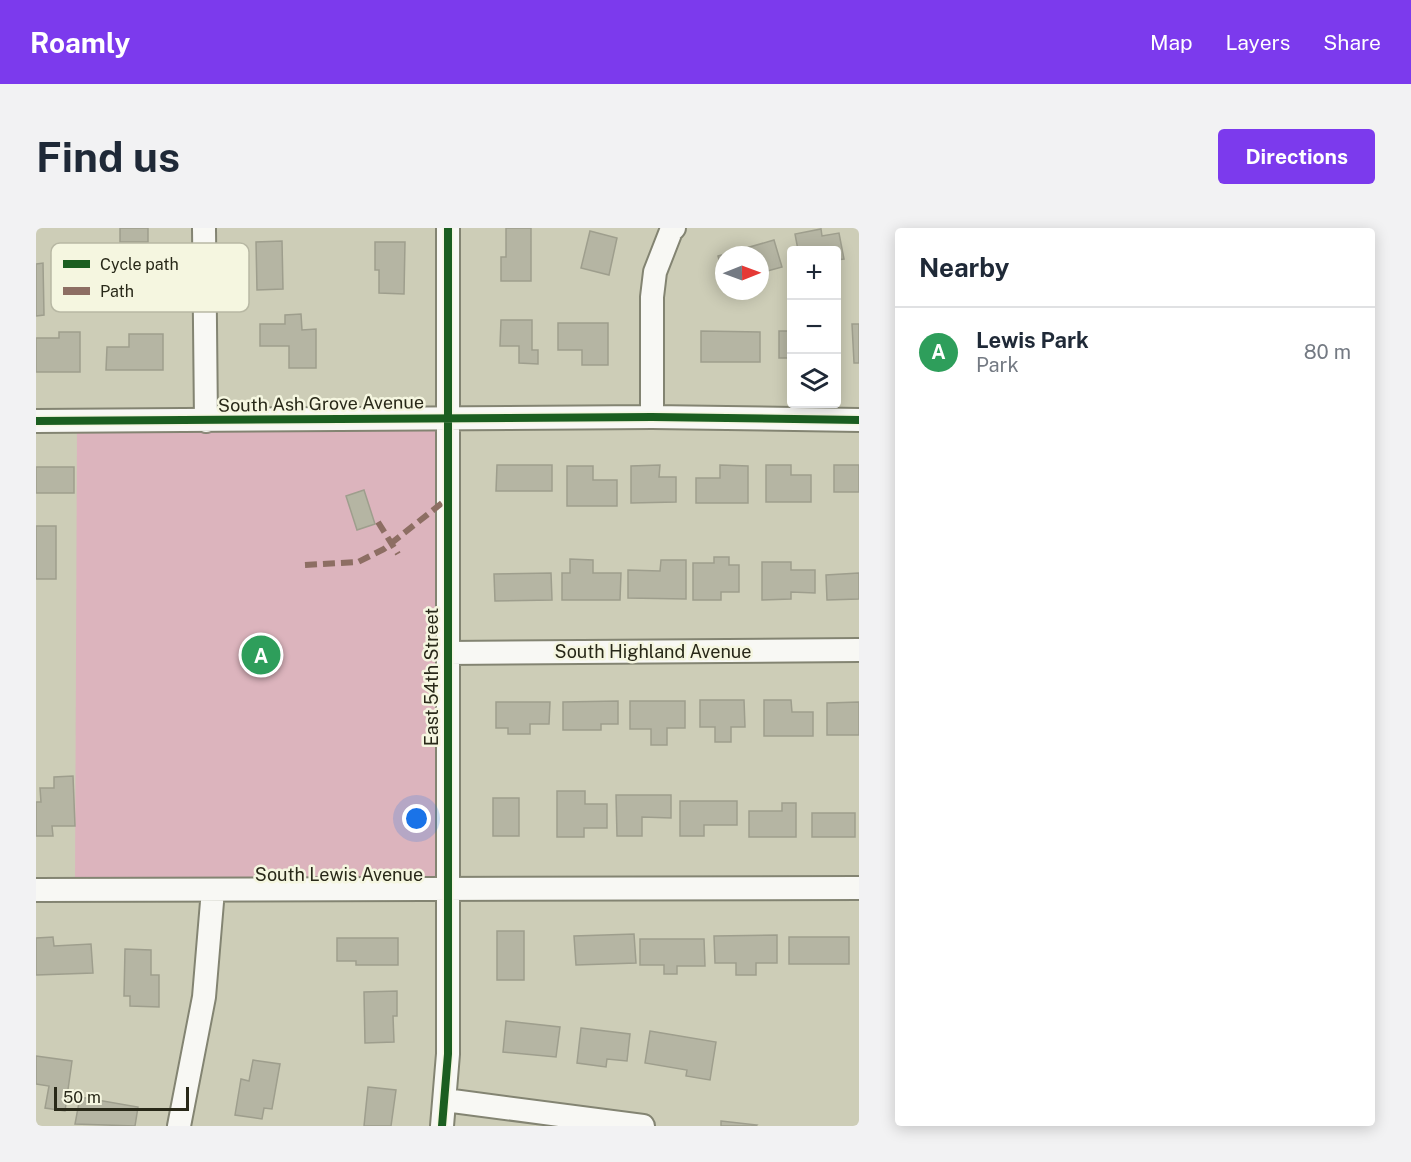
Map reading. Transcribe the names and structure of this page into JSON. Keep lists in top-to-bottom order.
{
  "streets": {
    "street": [
      "South Ash Grove Avenue",
      "South Highland Avenue",
      "East 54th Street",
      "South Lewis Avenue"
    ]
  },
  "crossings": [
    ["South Ash Grove Avenue", "East 54th Street"],
    ["South Highland Avenue", "East 54th Street"],
    ["East 54th Street", "South Lewis Avenue"]
  ],
  "legend": ["Cycle path", "Path"],
  "scale_bar": "50 m",
  "north": "right",
  "page": {
    "header": "Roamly",
    "nav": ["Map", "Layers", "Share"],
    "buttons": "Directions",
    "title": "Find us",
    "heading": "Nearby",
    "map_buttons": ["+", "−"],
    "list": [
      {
        "mark": "A",
        "name": "Lewis Park",
        "note": "Park",
        "value": "80 m"
      }
    ],
    "pins": "A",
    "scale": "50 m"
  }
}
